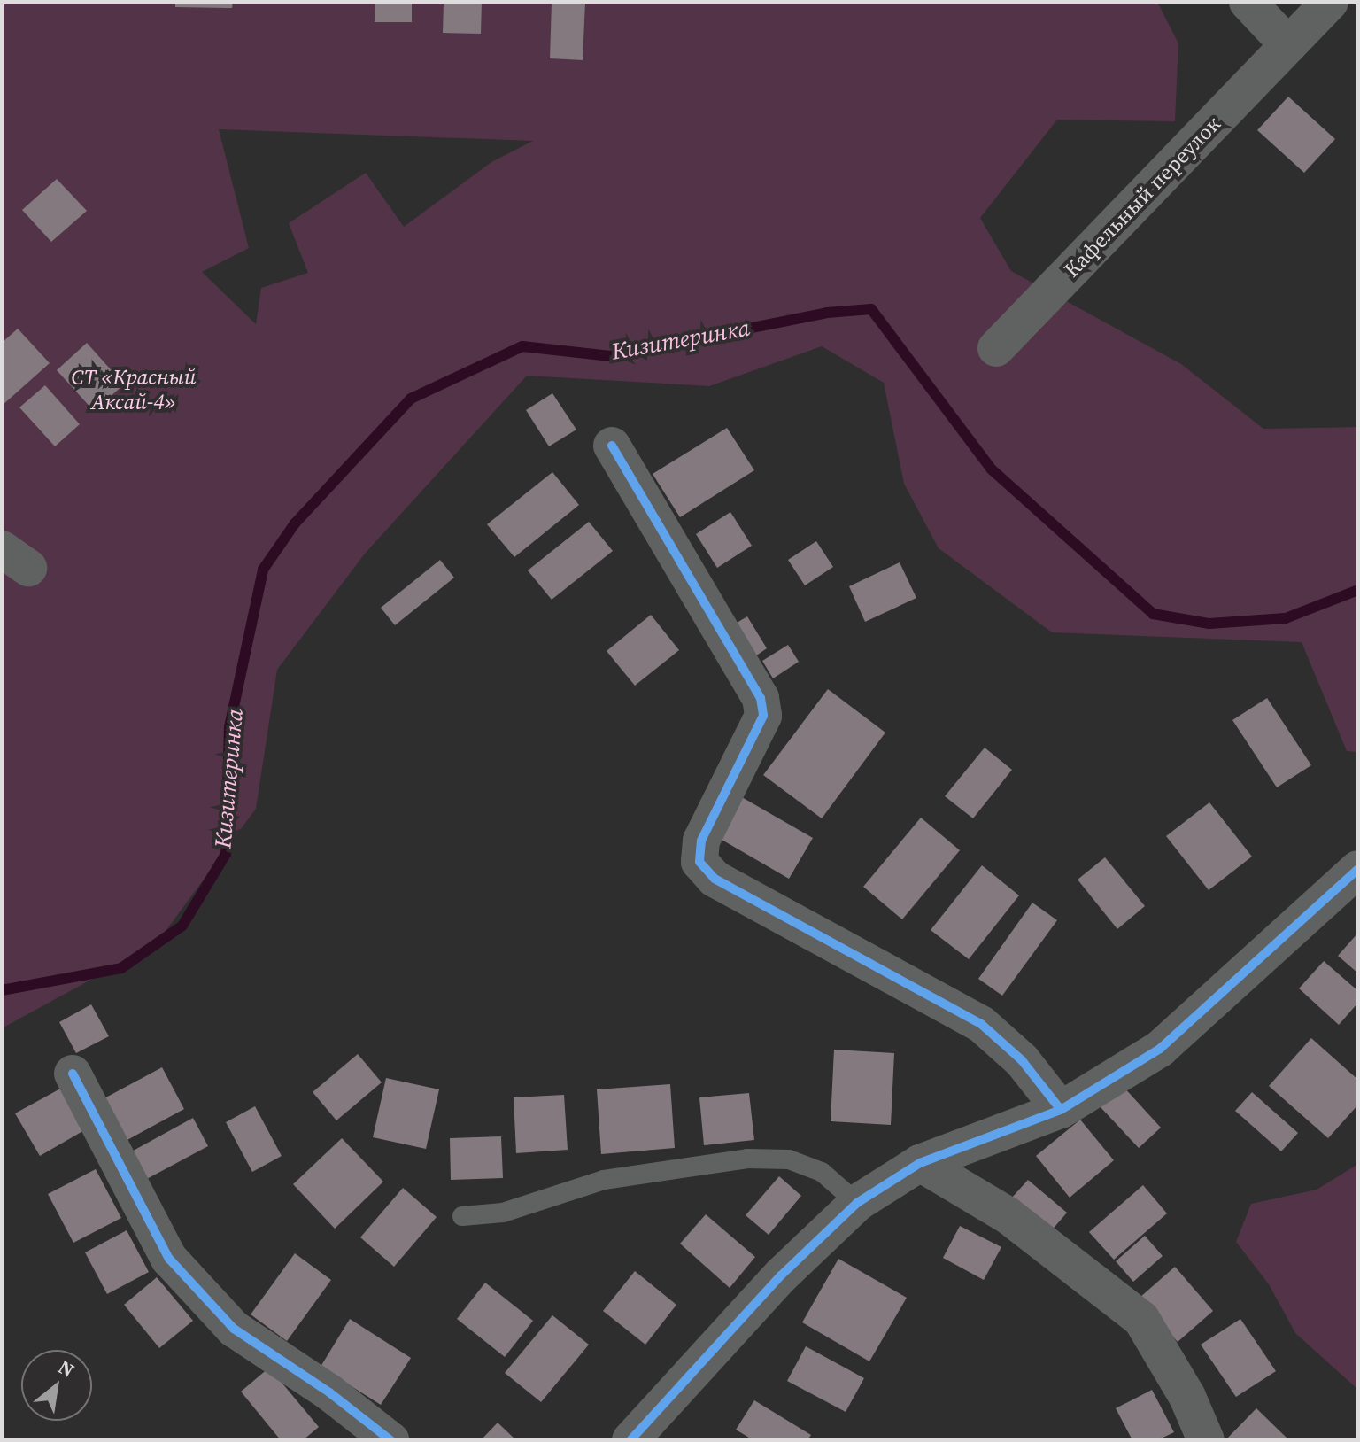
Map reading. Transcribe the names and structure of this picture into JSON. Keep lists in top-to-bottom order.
{
  "streets": {
    "street": ["Кафельный переулок"]
  },
  "water": ["Кизитеринка"],
  "parks": ["СТ «Красный Аксай-4»"],
  "north": "top right"
}
